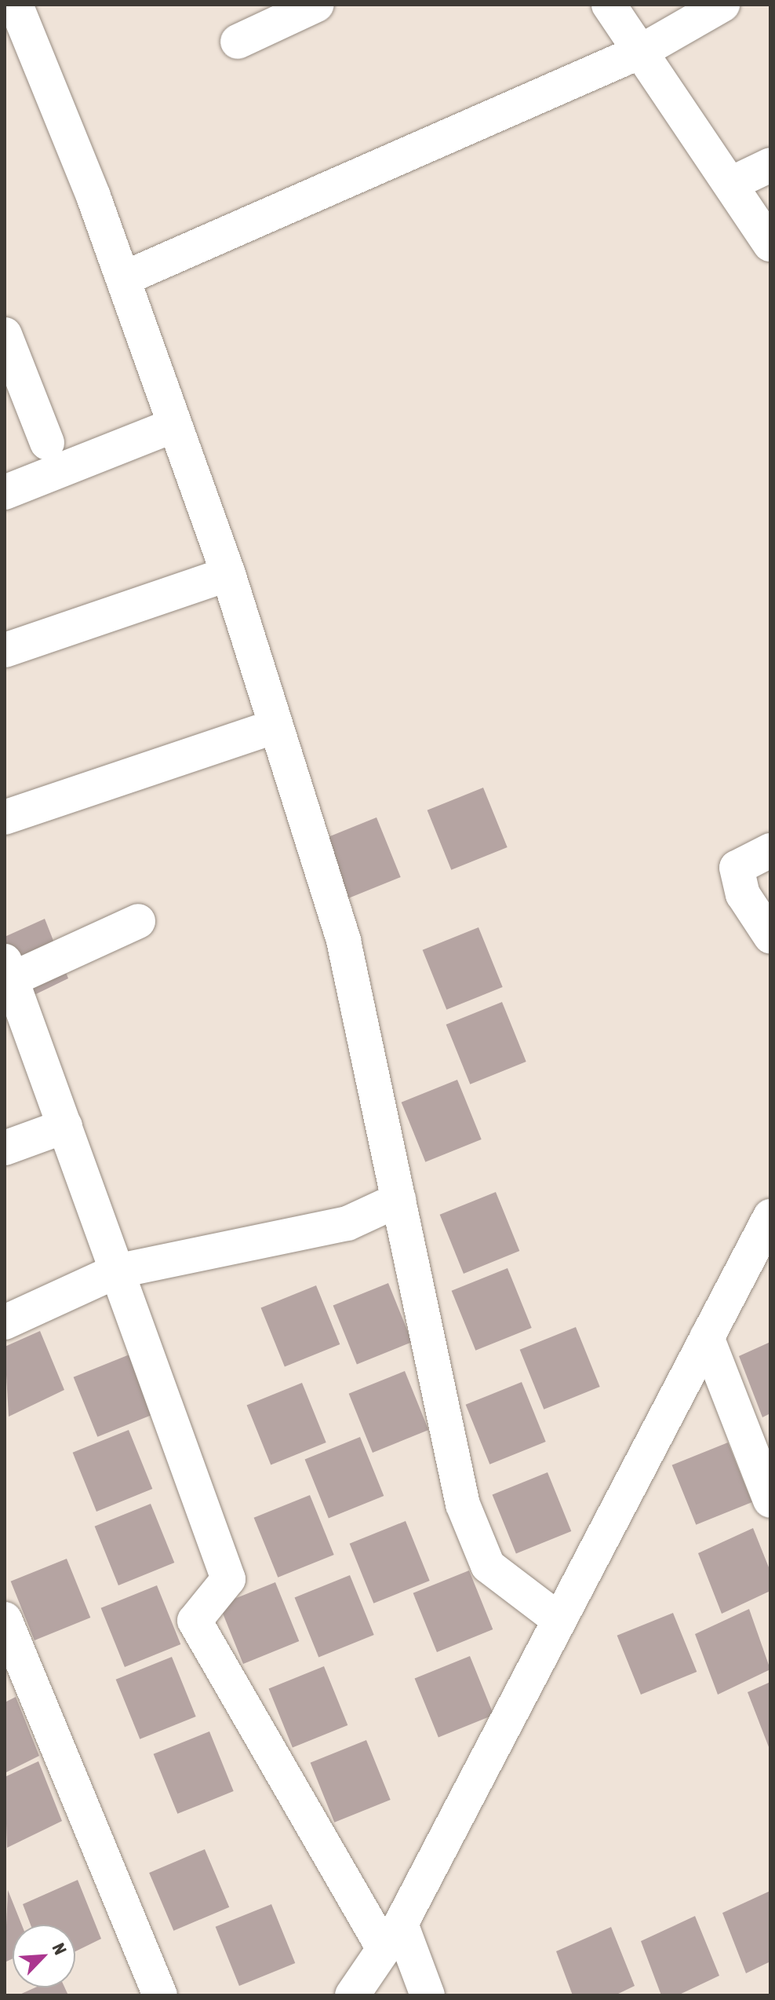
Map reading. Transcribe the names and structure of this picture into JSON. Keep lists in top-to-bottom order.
{
  "north": "top right"
}
